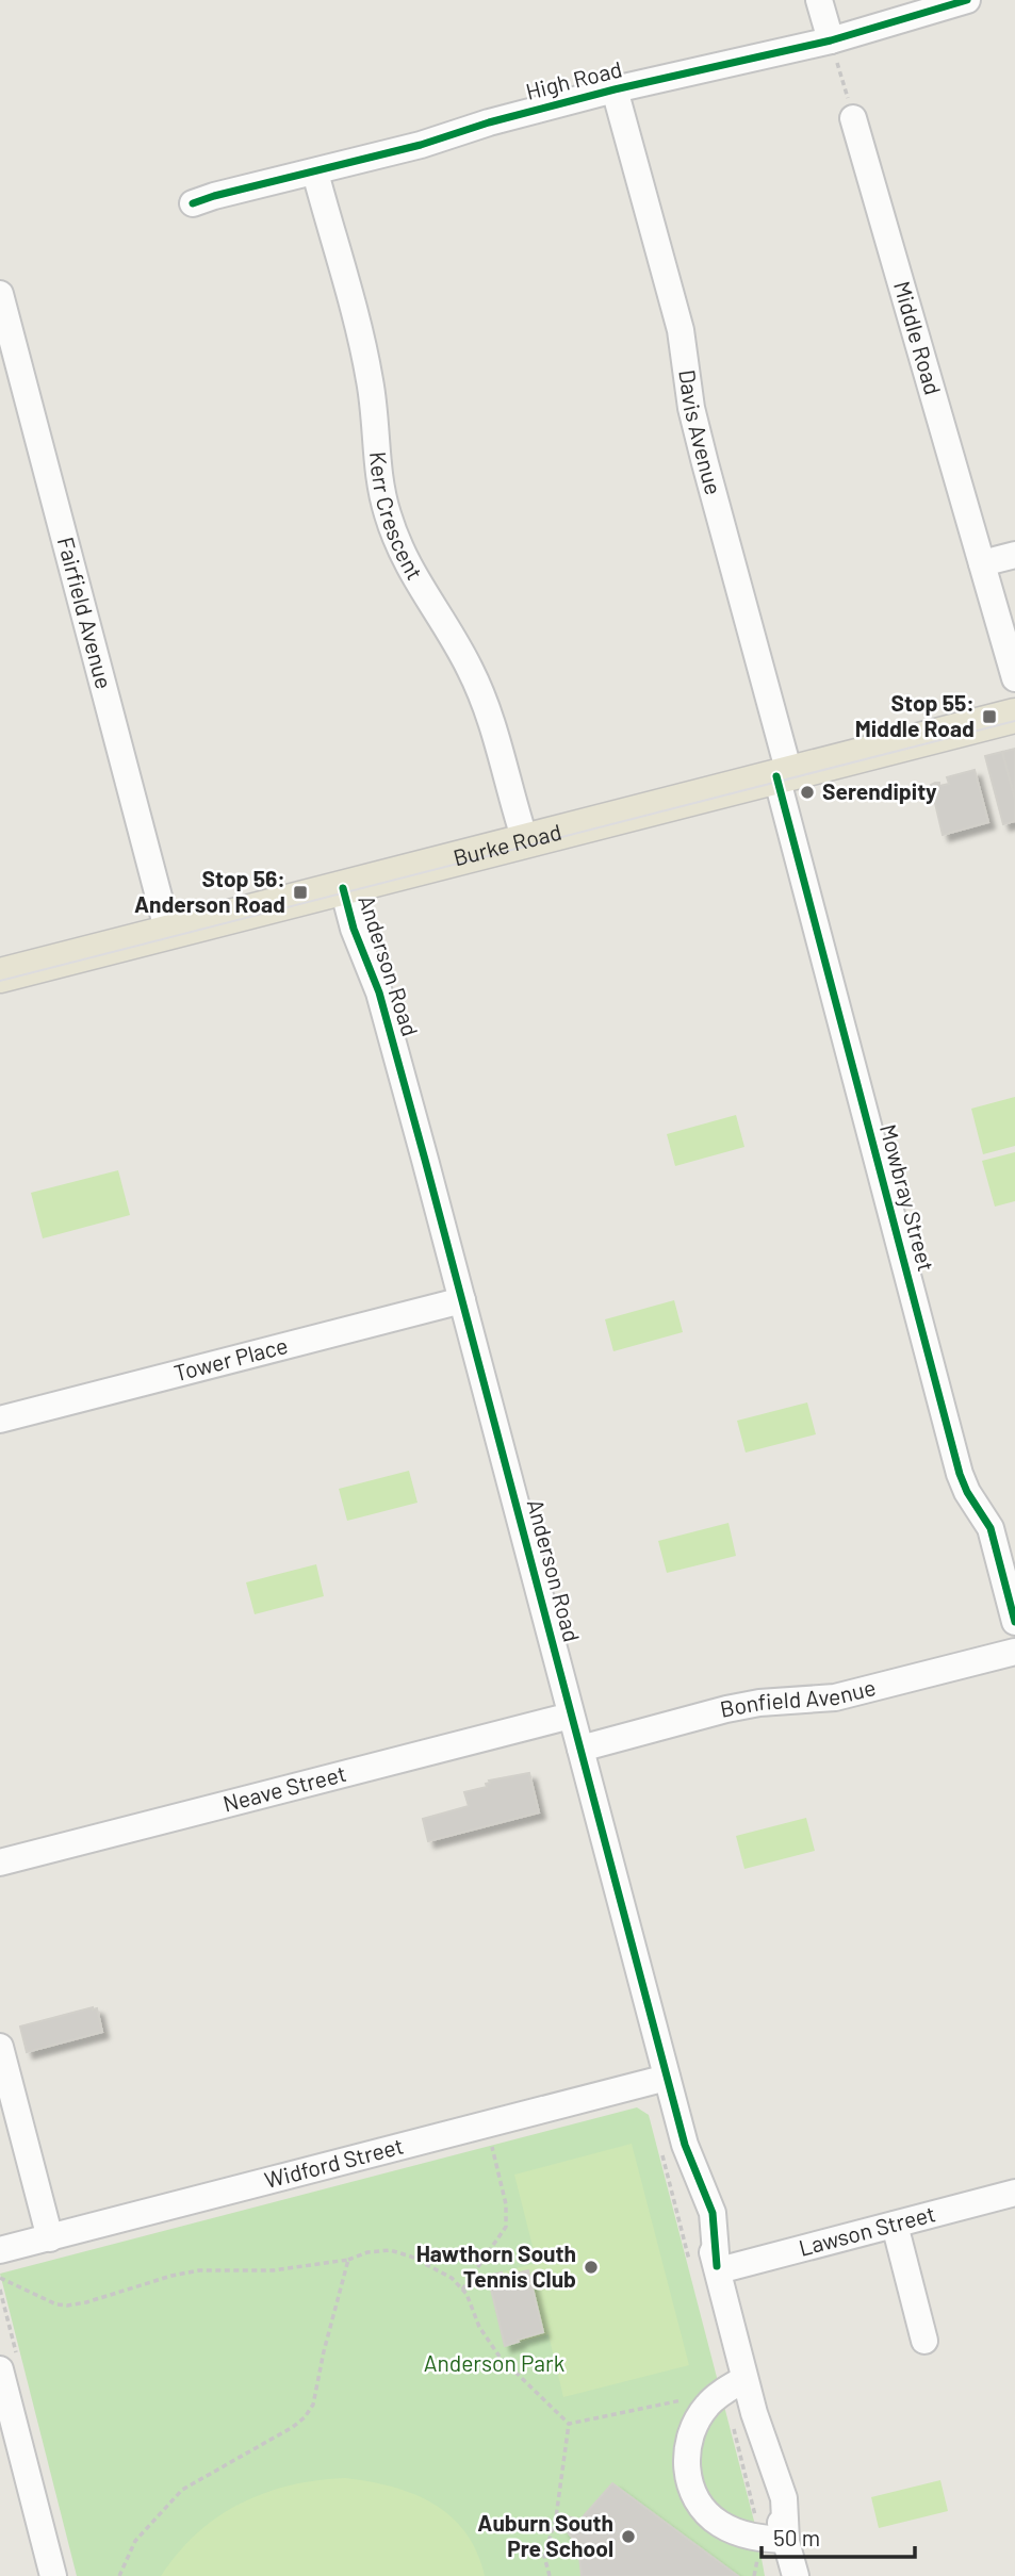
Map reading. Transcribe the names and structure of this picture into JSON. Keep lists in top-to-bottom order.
{
  "streets": {
    "main road": ["Burke Road"],
    "street": [
      "High Road",
      "Middle Road",
      "Davis Avenue",
      "Kerr Crescent",
      "Fairfield Avenue",
      "Anderson Road",
      "Mowbray Street",
      "Tower Place",
      "Bonfield Avenue",
      "Neave Street",
      "Widford Street",
      "Lawson Street"
    ]
  },
  "crossings": [
    ["High Road", "Davis Avenue"],
    ["High Road", "Kerr Crescent"],
    ["Davis Avenue", "Burke Road"],
    ["Davis Avenue", "Mowbray Street"],
    ["Kerr Crescent", "Burke Road"],
    ["Fairfield Avenue", "Burke Road"],
    ["Burke Road", "Anderson Road"],
    ["Burke Road", "Mowbray Street"],
    ["Anderson Road", "Tower Place"],
    ["Anderson Road", "Bonfield Avenue"],
    ["Anderson Road", "Neave Street"],
    ["Anderson Road", "Widford Street"],
    ["Anderson Road", "Lawson Street"]
  ],
  "parks": ["Anderson Park"],
  "places": {
    "transit": ["Stop 55: Middle Road", "Stop 56: Anderson Road"],
    "other": ["Serendipity", "Hawthorn South Tennis Club", "Auburn South Pre School"]
  },
  "scale_bar": "50 m"
}
